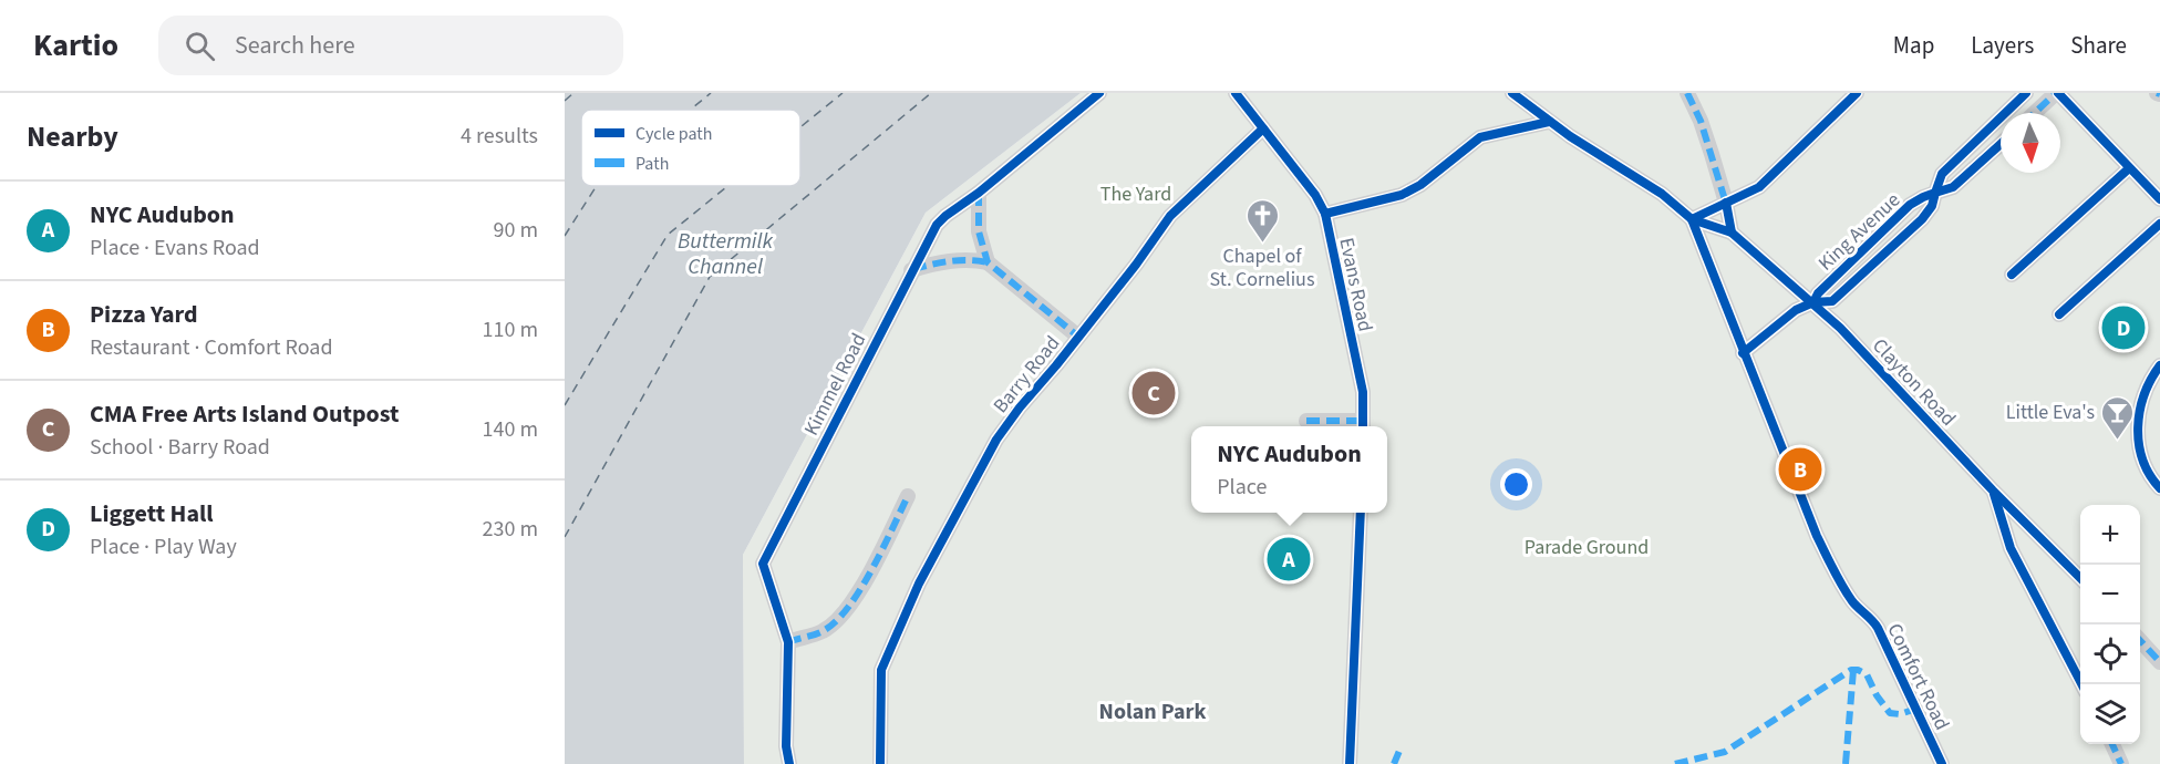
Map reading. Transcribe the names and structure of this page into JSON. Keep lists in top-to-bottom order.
{
  "streets": {
    "street": [
      "King Avenue",
      "Evans Road",
      "Barry Road",
      "Clayton Road",
      "Kimmel Road",
      "Comfort Road"
    ]
  },
  "crossings": [
    ["King Avenue", "Clayton Road"],
    ["King Avenue", "Comfort Road"],
    ["Evans Road", "Barry Road"]
  ],
  "districts": ["Nolan Park"],
  "water": ["Buttermilk Channel"],
  "parks": ["The Yard", "Parade Ground"],
  "places": {
    "church": ["Chapel of St. Cornelius"],
    "bar": ["Little Eva's"]
  },
  "legend": ["Cycle path", "Path"],
  "north": "bottom",
  "page": {
    "header": "Kartio",
    "search": "Search here",
    "nav": ["Map", "Layers", "Share"],
    "heading": ["Nearby", "4 results"],
    "list": [
      {
        "mark": "A",
        "name": "NYC Audubon",
        "note": "Place · Evans Road",
        "value": "90 m"
      },
      {
        "mark": "B",
        "name": "Pizza Yard",
        "note": "Restaurant · Comfort Road",
        "value": "110 m"
      },
      {
        "mark": "C",
        "name": "CMA Free Arts Island Outpost",
        "note": "School · Barry Road",
        "value": "140 m"
      },
      {
        "mark": "D",
        "name": "Liggett Hall",
        "note": "Place · Play Way",
        "value": "230 m"
      }
    ],
    "pins": [
      "D",
      "C",
      "B",
      "A"
    ],
    "popup": ["NYC Audubon", "Place"],
    "map_buttons": ["+", "−"]
  }
}
